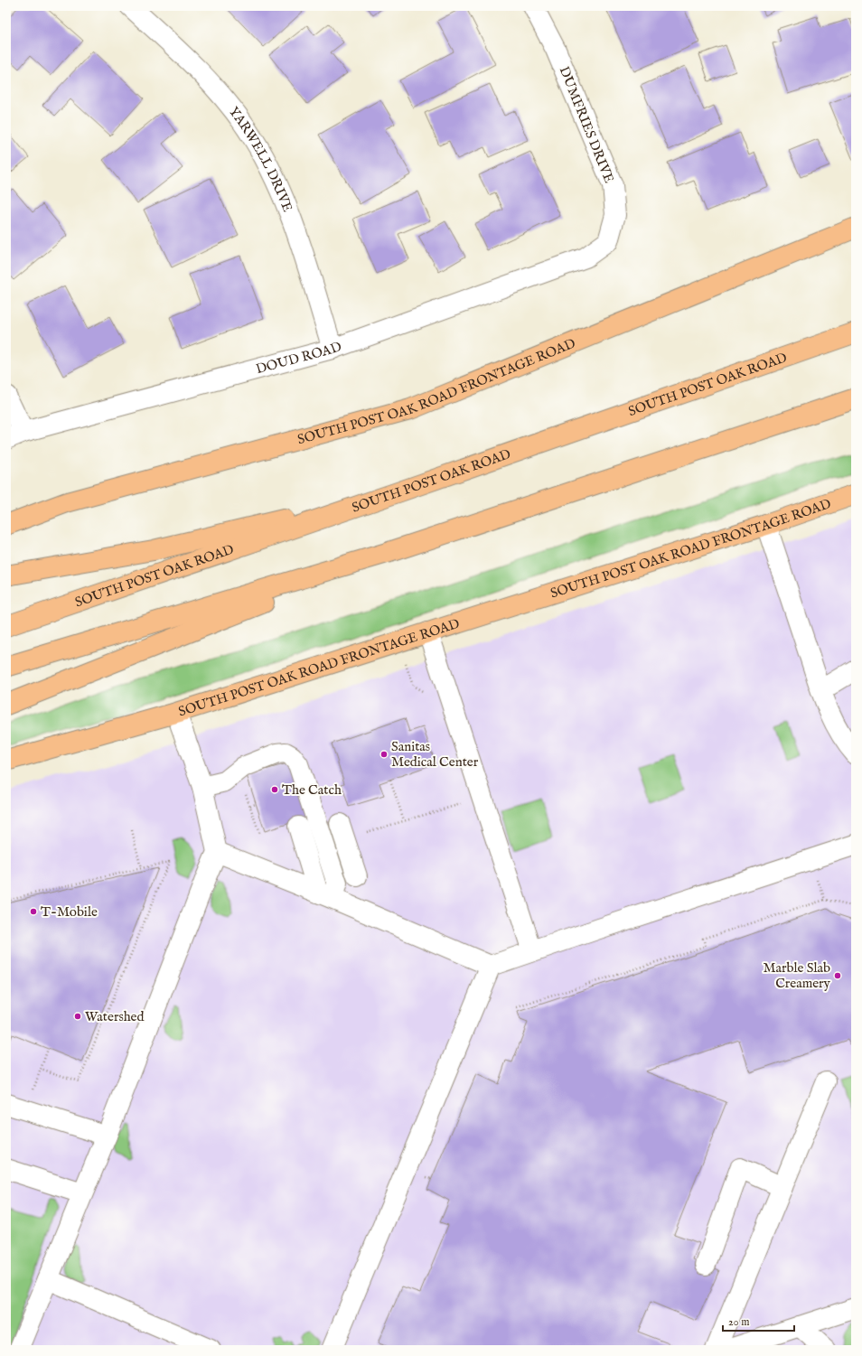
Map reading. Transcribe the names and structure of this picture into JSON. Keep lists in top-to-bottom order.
{
  "streets": {
    "main road": ["SOUTH POST OAK ROAD", "SOUTH POST OAK ROAD FRONTAGE ROAD"],
    "street": ["DUMFRIES DRIVE", "YARWELL DRIVE", "DOUD ROAD"]
  },
  "crossings": [
    ["DUMFRIES DRIVE", "DOUD ROAD"],
    ["YARWELL DRIVE", "DOUD ROAD"]
  ],
  "places": [
    "Sanitas Medical Center",
    "The Catch",
    "T-Mobile",
    "Marble Slab Creamery",
    "Watershed"
  ],
  "scale_bar": "20 m"
}
